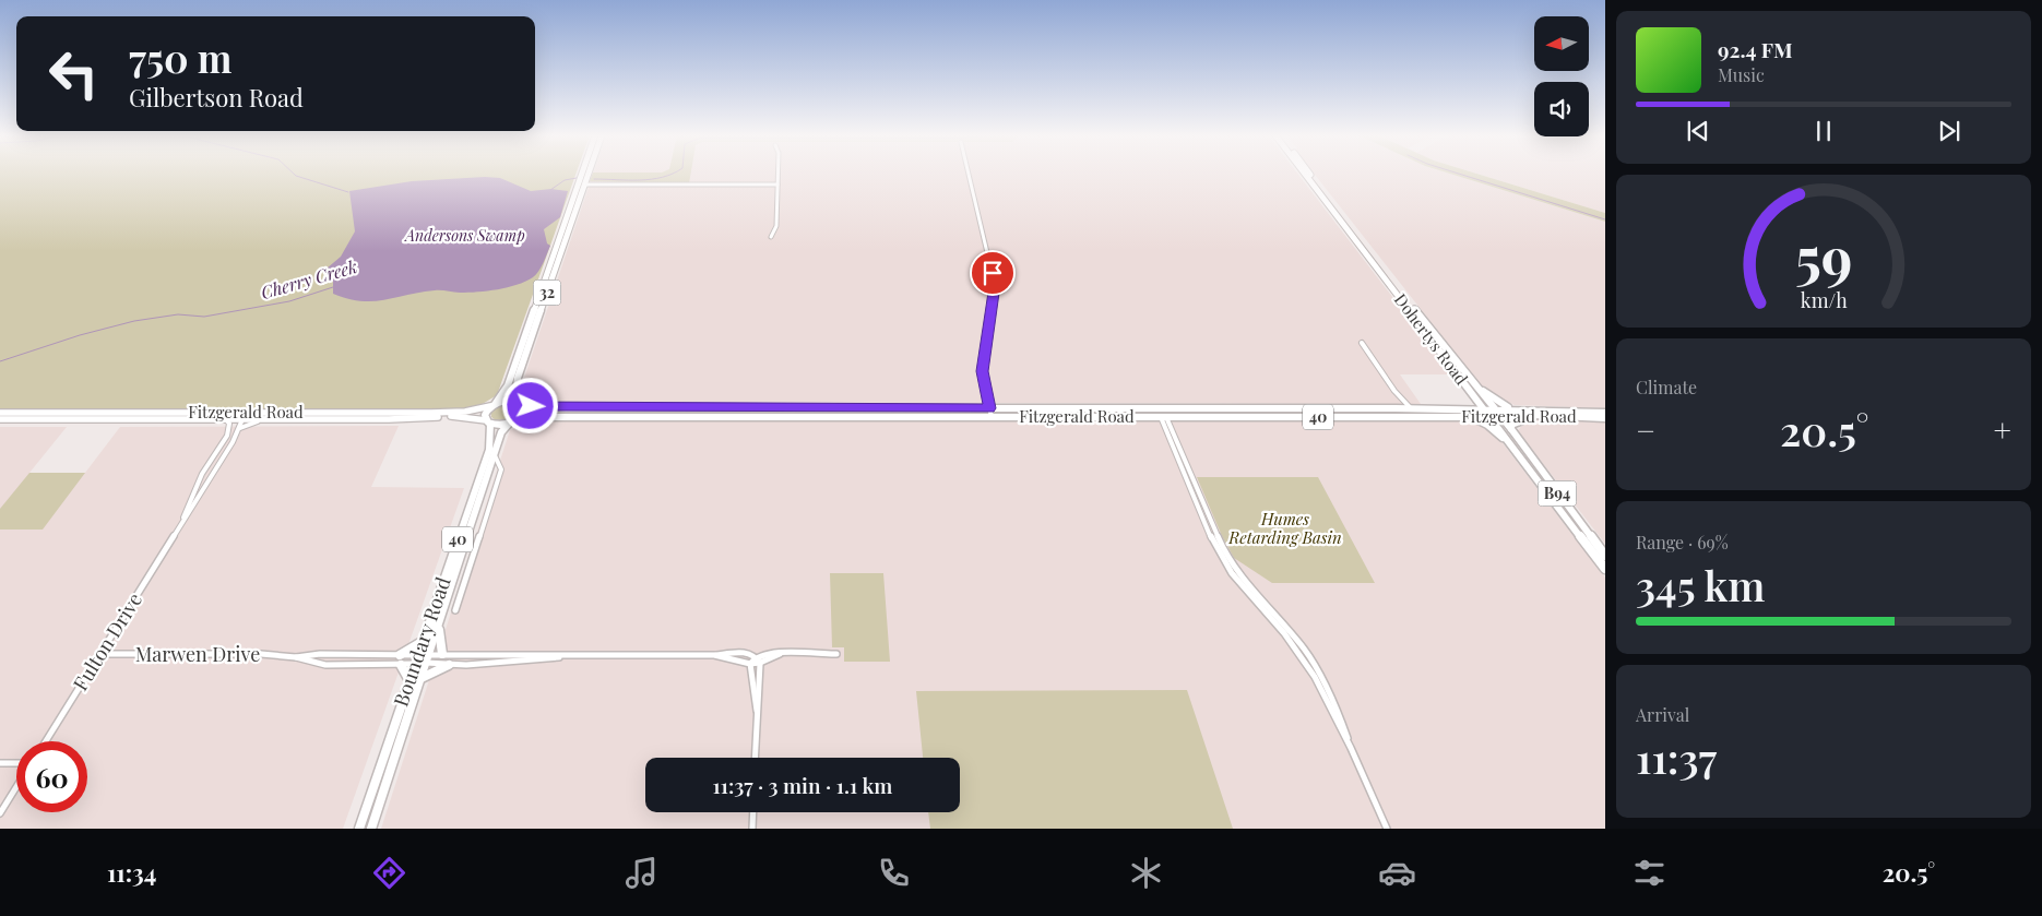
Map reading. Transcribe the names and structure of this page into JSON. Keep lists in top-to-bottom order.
{
  "streets": {
    "main road": [
      "32",
      "Dohertys Road",
      "Fitzgerald Road",
      "40",
      "B94",
      "Boundary Road"
    ],
    "street": ["Fulton Drive", "Marwen Drive"]
  },
  "crossings": [
    ["32", "Fitzgerald Road"],
    ["32", "40"],
    ["32", "Boundary Road"],
    ["Dohertys Road", "Fitzgerald Road"],
    ["Fitzgerald Road", "40"],
    ["Fitzgerald Road", "Fulton Drive"],
    ["Fitzgerald Road", "Boundary Road"],
    ["40", "Boundary Road"],
    ["Fulton Drive", "Marwen Drive"],
    ["Boundary Road", "Marwen Drive"]
  ],
  "water": ["Andersons Swamp", "Cherry Creek"],
  "parks": ["Humes Retarding Basin"],
  "north": "left",
  "page": {
    "turn": ["750 m", "Gilbertson Road"],
    "song": ["92.4 FM", "Music"],
    "tile": [
      "Climate",
      ["Range · 69%", "345 km"],
      ["Arrival", "11:37"]
    ],
    "heat": ["−", "20.5°", "+"],
    "limit": "60",
    "trip": "11:37 · 3 min · 1.1 km",
    "tabs": ["11:34", "20.5°"],
    "gauge": ["59", "km/h"]
  }
}
